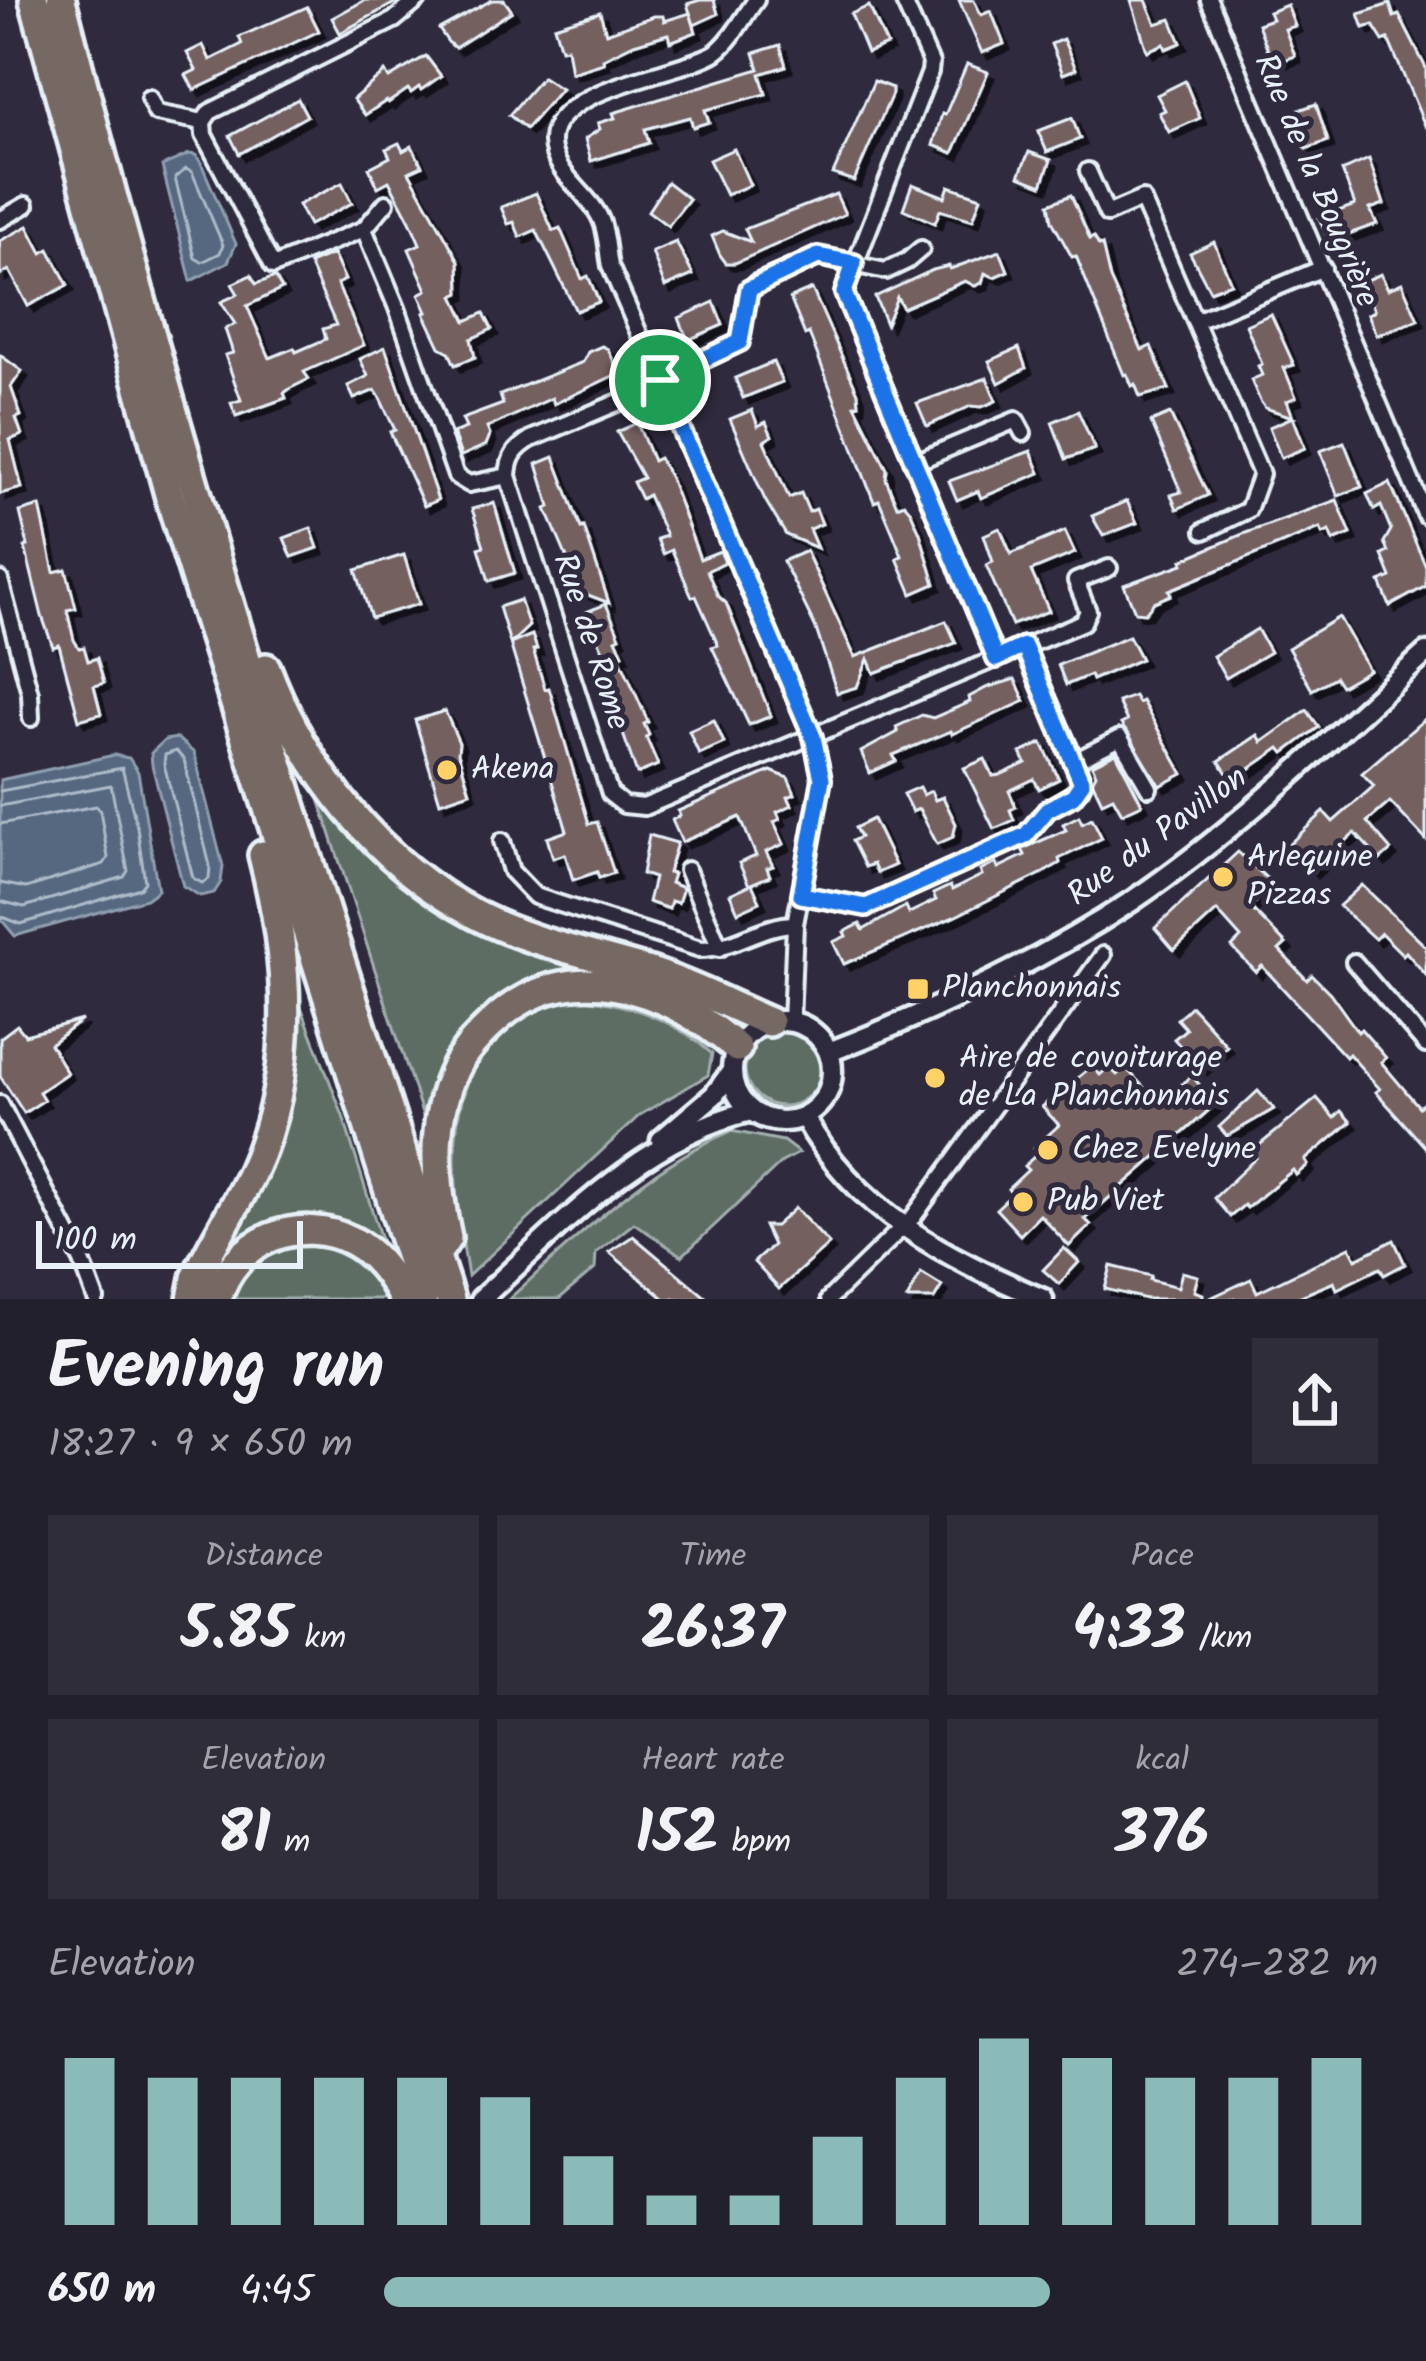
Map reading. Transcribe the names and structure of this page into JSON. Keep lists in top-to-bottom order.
{
  "streets": {
    "street": ["Rue de la Bougrière", "Rue de Rome", "Rue du Pavillon"]
  },
  "places": {
    "other": [
      "Akena",
      "Arlequine Pizzas",
      "Aire de covoiturage de La Planchonnais",
      "Chez Evelyne",
      "Pub Viet"
    ],
    "transit": ["Planchonnais"]
  },
  "scale_bar": "100 m",
  "page": {
    "scale": "100 m",
    "heading": ["Evening run", "18:27 · 9 × 650 m"],
    "stats": [
      ["Distance", "5.85 km"],
      ["Time", "26:37"],
      ["Pace", "4:33 /km"],
      ["Elevation", "81 m"],
      ["Heart rate", "152 bpm"],
      ["kcal", "376"]
    ],
    "chart": ["Elevation", "274–282 m"],
    "list": [
      {
        "name": "650 m",
        "note": "4:45"
      }
    ]
  }
}
